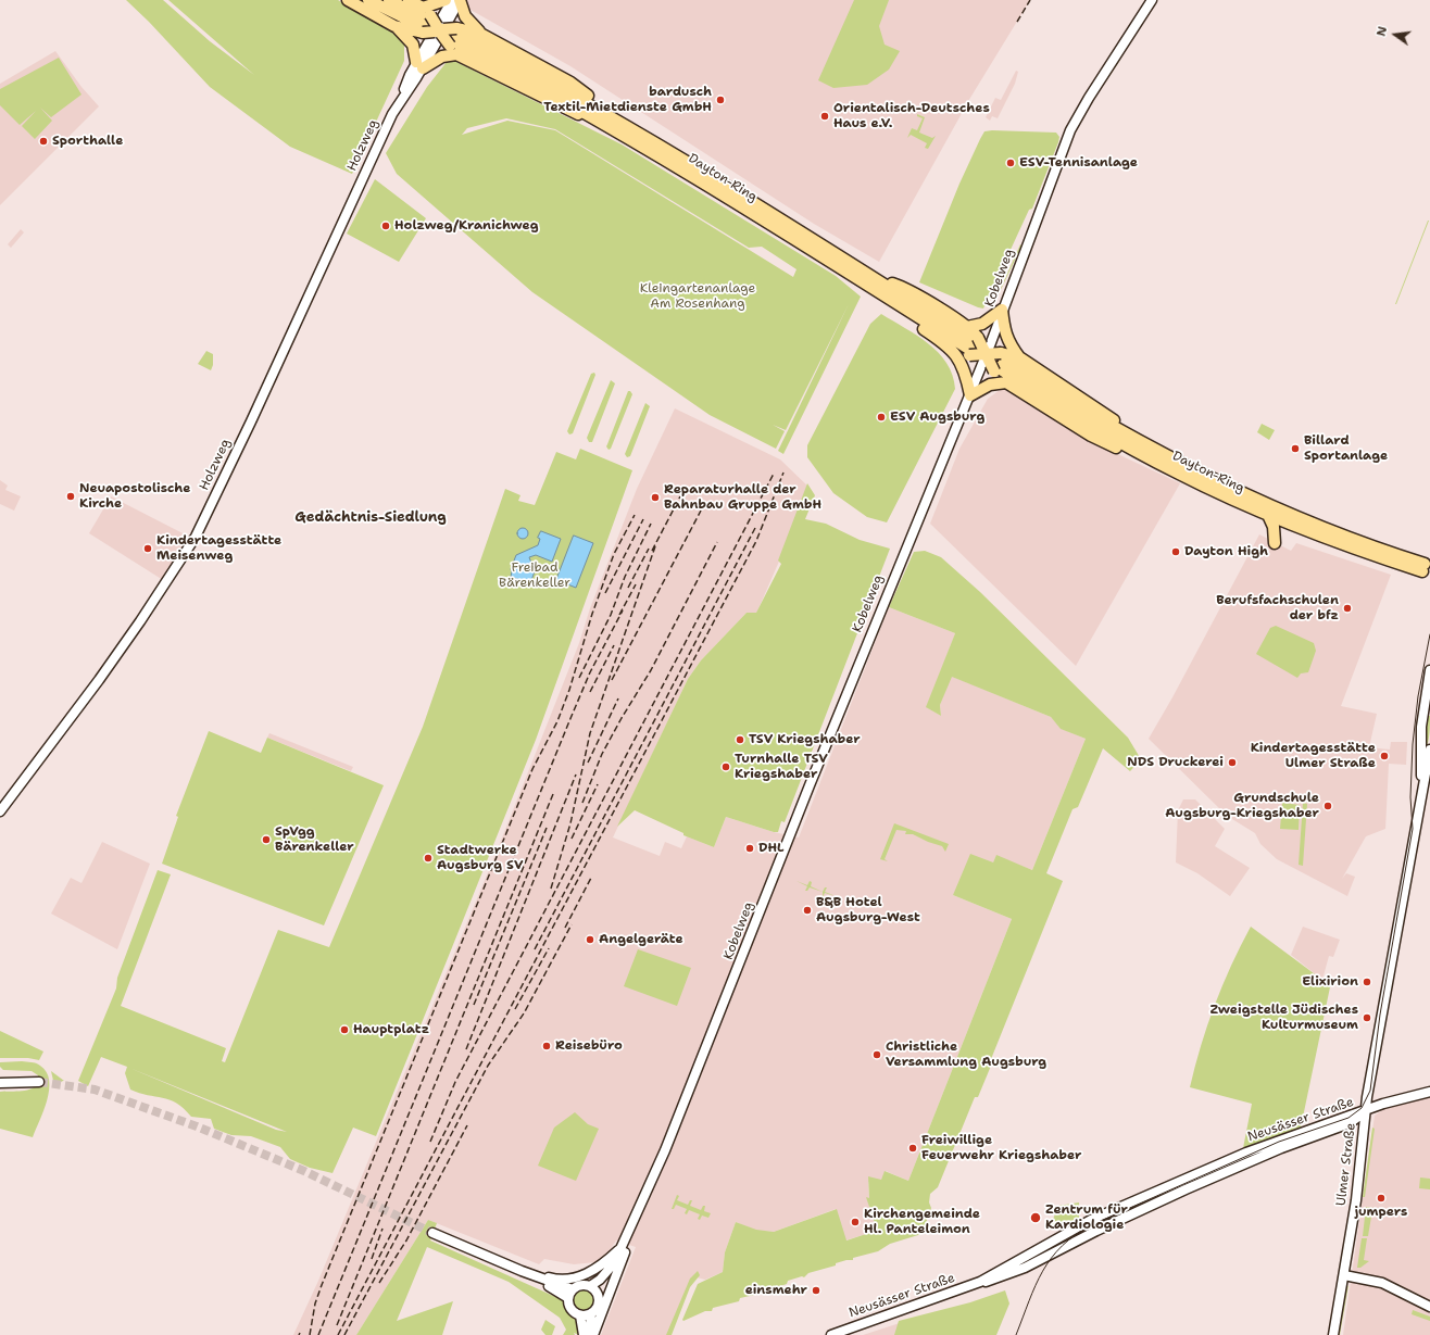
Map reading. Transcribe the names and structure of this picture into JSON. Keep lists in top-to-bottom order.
{
  "streets": {
    "highway": ["Dayton-Ring"],
    "main road": [
      "Holzweg",
      "Kobelweg",
      "Neusässer Straße",
      "Ulmer Straße"
    ]
  },
  "crossings": [
    ["Holzweg", "Dayton-Ring"],
    ["Neusässer Straße", "Ulmer Straße"]
  ],
  "districts": ["Gedächtnis-Siedlung"],
  "parks": ["Kleingartenanlage Am Rosenhang", "Freibad Bärenkeller"],
  "places": [
    "bardusch Textil-Mietdienste GmbH",
    "Orientalisch-Deutsches Haus e.V.",
    "Sporthalle",
    "ESV-Tennisanlage",
    "Holzweg/Kranichweg",
    "ESV Augsburg",
    "Billard Sportanlage",
    "Neuapostolische Kirche",
    "Reparaturhalle der Bahnbau Gruppe GmbH",
    "Kindertagesstätte Meisenweg",
    "Dayton High",
    "Berufsfachschulen der bfz",
    "TSV Kriegshaber",
    "Kindertagesstätte Ulmer Straße",
    "NDS Druckerei",
    "Turnhalle TSV Kriegshaber",
    "Grundschule Augsburg-Kriegshaber",
    "SpVgg Bärenkeller",
    "DHL",
    "Stadtwerke Augsburg SV",
    "B&B Hotel Augsburg-West",
    "Angelgeräte",
    "Elixirion",
    "Zweigstelle Jüdisches Kulturmuseum",
    "Hauptplatz",
    "Reisebüro",
    "Christliche Versammlung Augsburg",
    "Freiwillige Feuerwehr Kriegshaber",
    "jumpers",
    "Zentrum für Kardiologie",
    "Kirchengemeinde Hl. Panteleimon",
    "einsmehr"
  ],
  "north": "left"
}
